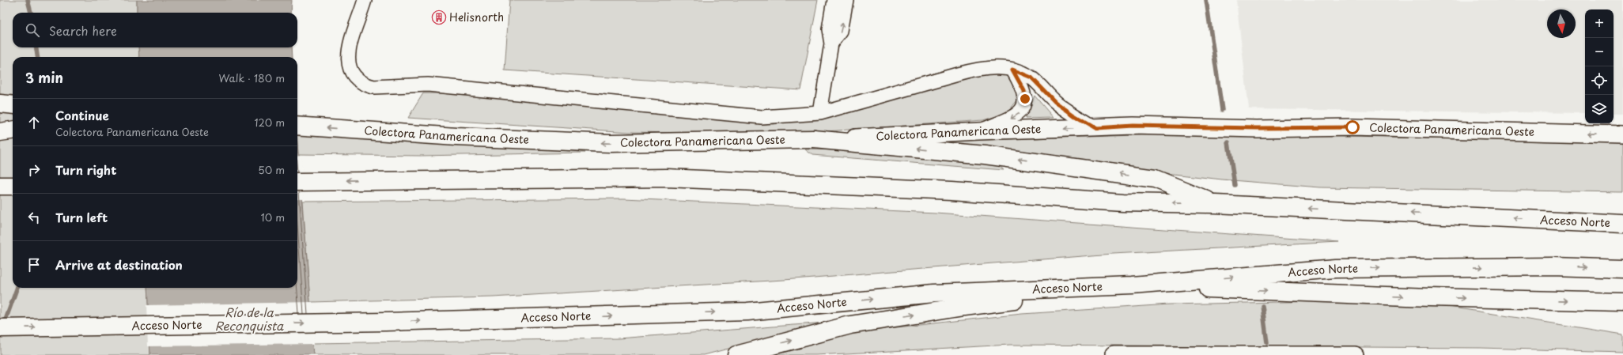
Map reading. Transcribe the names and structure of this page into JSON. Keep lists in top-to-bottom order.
{
  "streets": {
    "main road": ["Colectora Panamericana Oeste", "Acceso Norte"]
  },
  "one_way": ["Colectora Panamericana Oeste"],
  "water": ["Río de la Reconquista"],
  "places": {
    "building": ["Helisnorth"]
  },
  "north": "bottom",
  "page": {
    "map_buttons": ["+", "−"],
    "search": "Search here",
    "heading": ["3 min", "Walk · 180 m"],
    "list": [
      ["Continue", "Colectora Panamericana Oeste", "120 m"],
      ["Turn right", "50 m"],
      ["Turn left", "10 m"],
      "Arrive at destination"
    ]
  }
}
